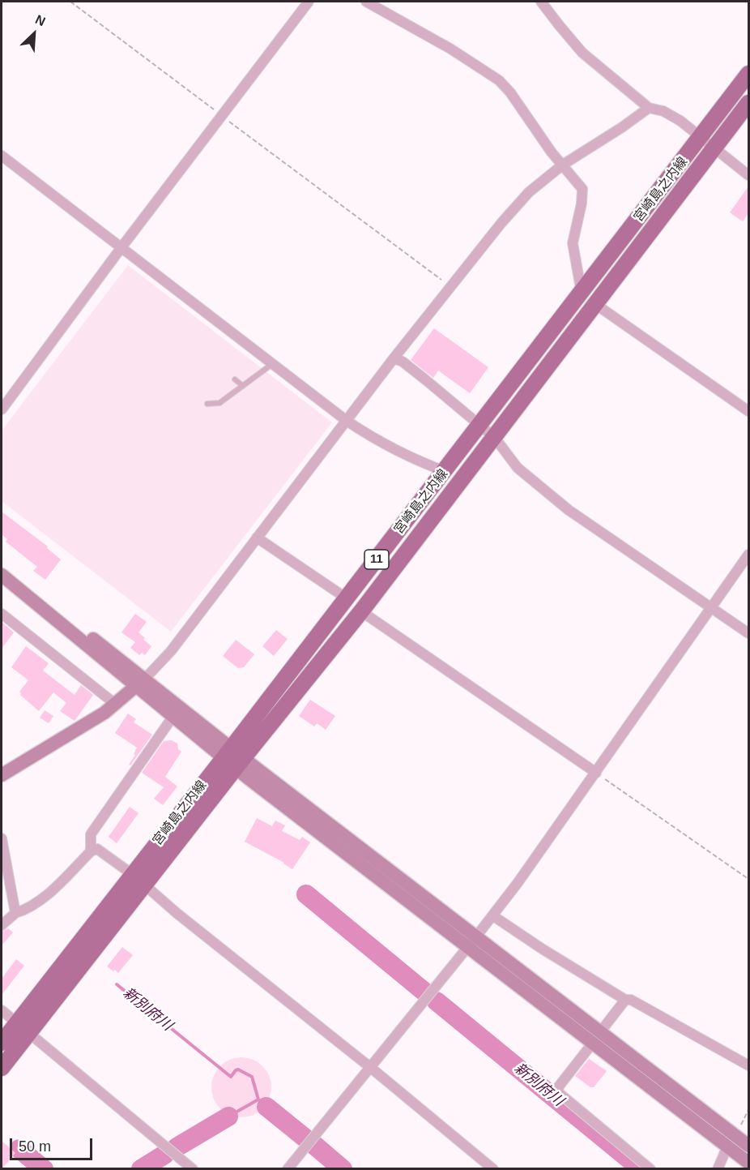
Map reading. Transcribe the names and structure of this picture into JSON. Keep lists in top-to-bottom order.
{
  "streets": {
    "main road": ["宮崎島之内線", "11"]
  },
  "water": ["新別府川"],
  "scale_bar": "50 m",
  "north": "top right"
}
